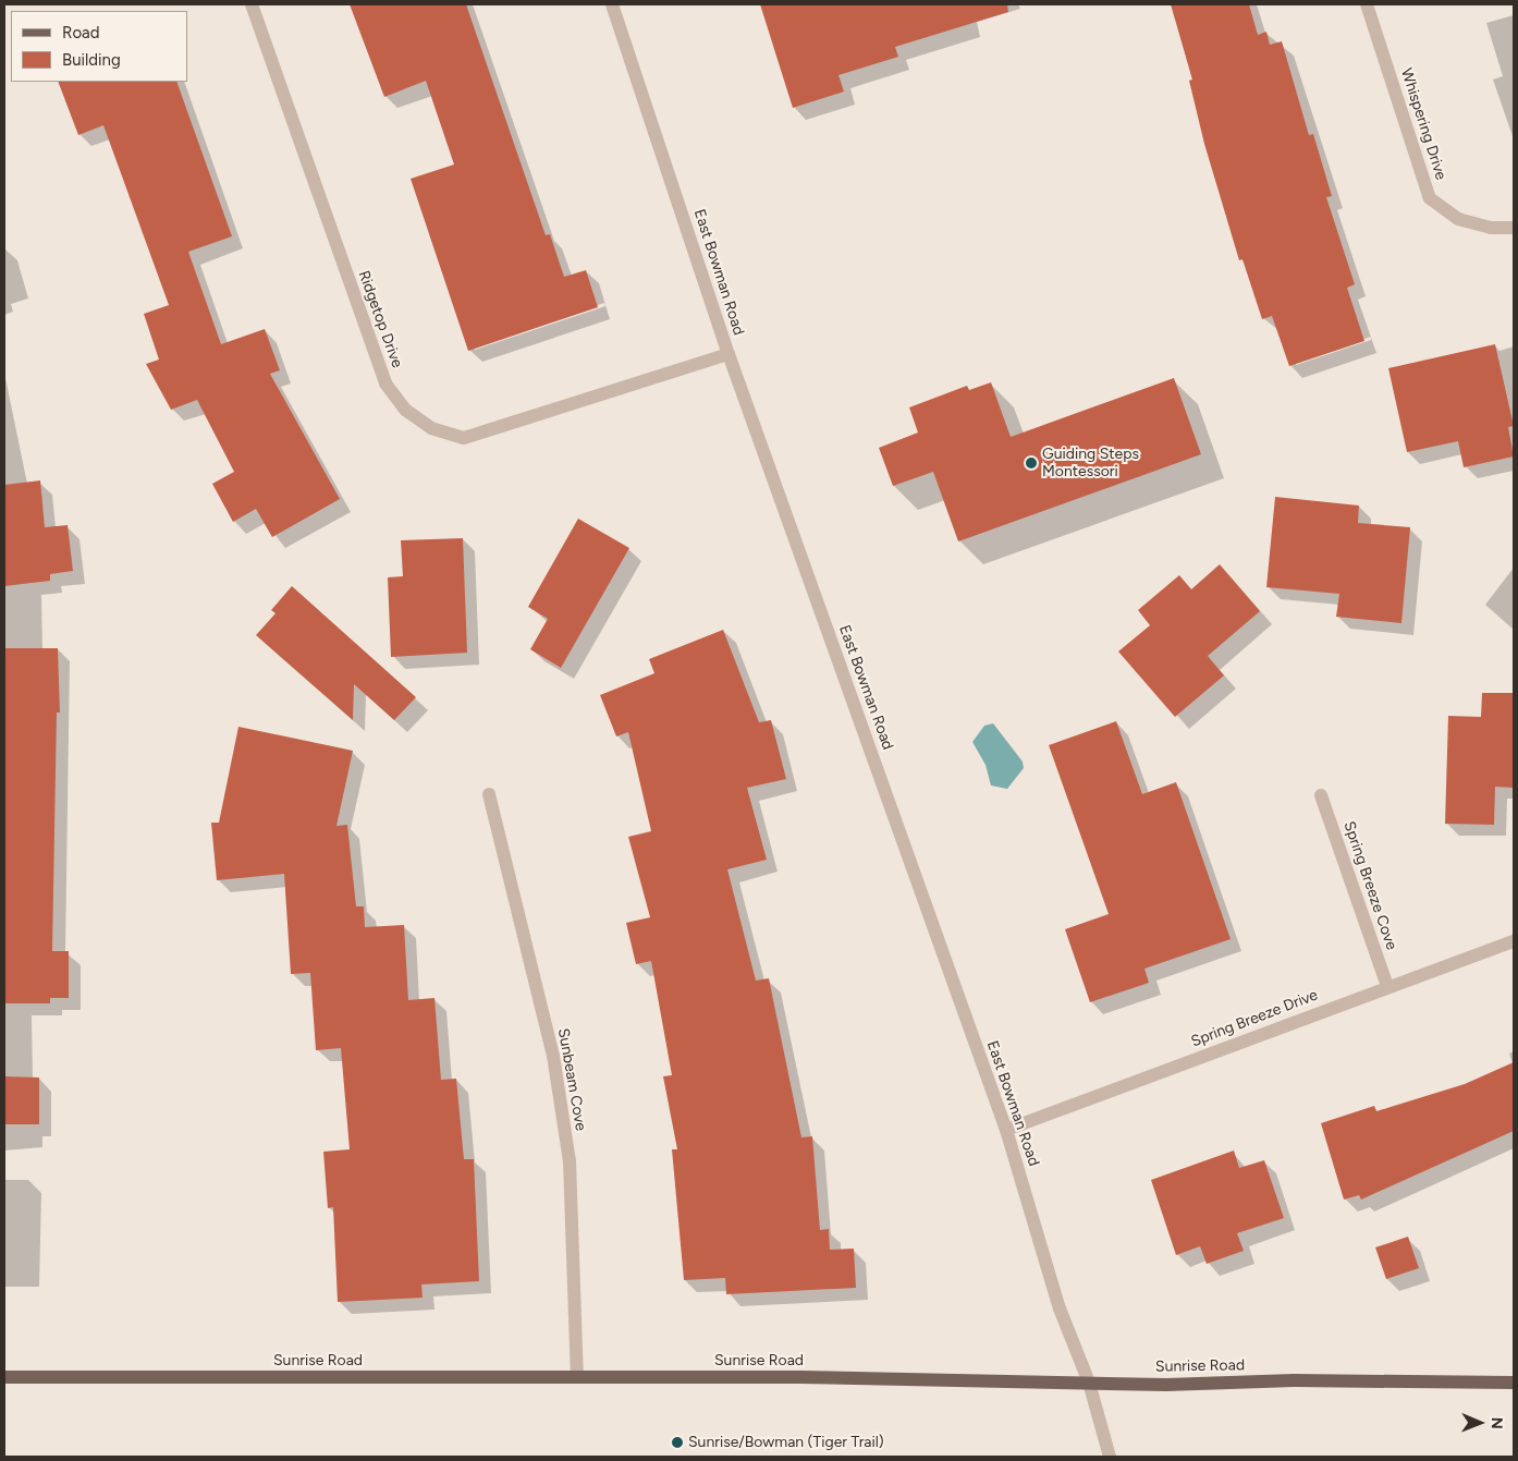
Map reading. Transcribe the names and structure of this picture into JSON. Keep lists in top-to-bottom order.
{
  "streets": {
    "main road": ["Sunrise Road"],
    "street": [
      "Whispering Drive",
      "East Bowman Road",
      "Ridgetop Drive",
      "Spring Breeze Cove",
      "Spring Breeze Drive",
      "Sunbeam Cove"
    ]
  },
  "crossings": [
    ["East Bowman Road", "Ridgetop Drive"],
    ["East Bowman Road", "Spring Breeze Drive"],
    ["East Bowman Road", "Sunrise Road"],
    ["Spring Breeze Cove", "Spring Breeze Drive"],
    ["Sunbeam Cove", "Sunrise Road"]
  ],
  "places": ["Guiding Steps Montessori", "Sunrise/Bowman (Tiger Trail)"],
  "legend": ["Road", "Building"],
  "north": "right"
}
